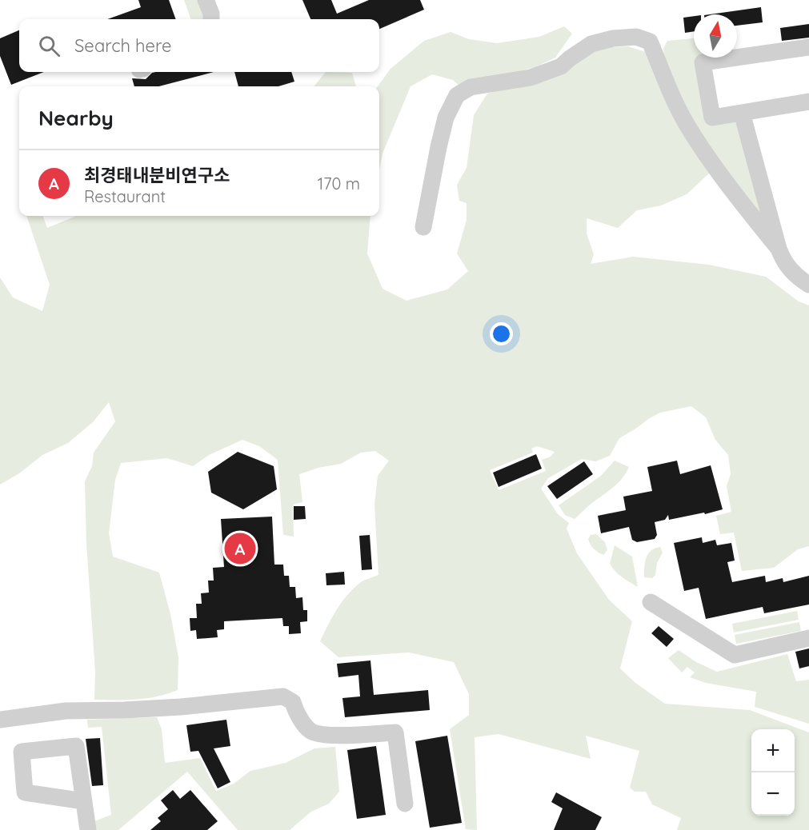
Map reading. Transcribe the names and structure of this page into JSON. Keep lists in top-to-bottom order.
{
  "north": "top",
  "page": {
    "search": "Search here",
    "heading": "Nearby",
    "list": [
      {
        "mark": "A",
        "name": "최경태내분비연구소",
        "note": "Restaurant",
        "value": "170 m"
      }
    ],
    "pins": "A",
    "map_buttons": ["+", "−"]
  }
}
